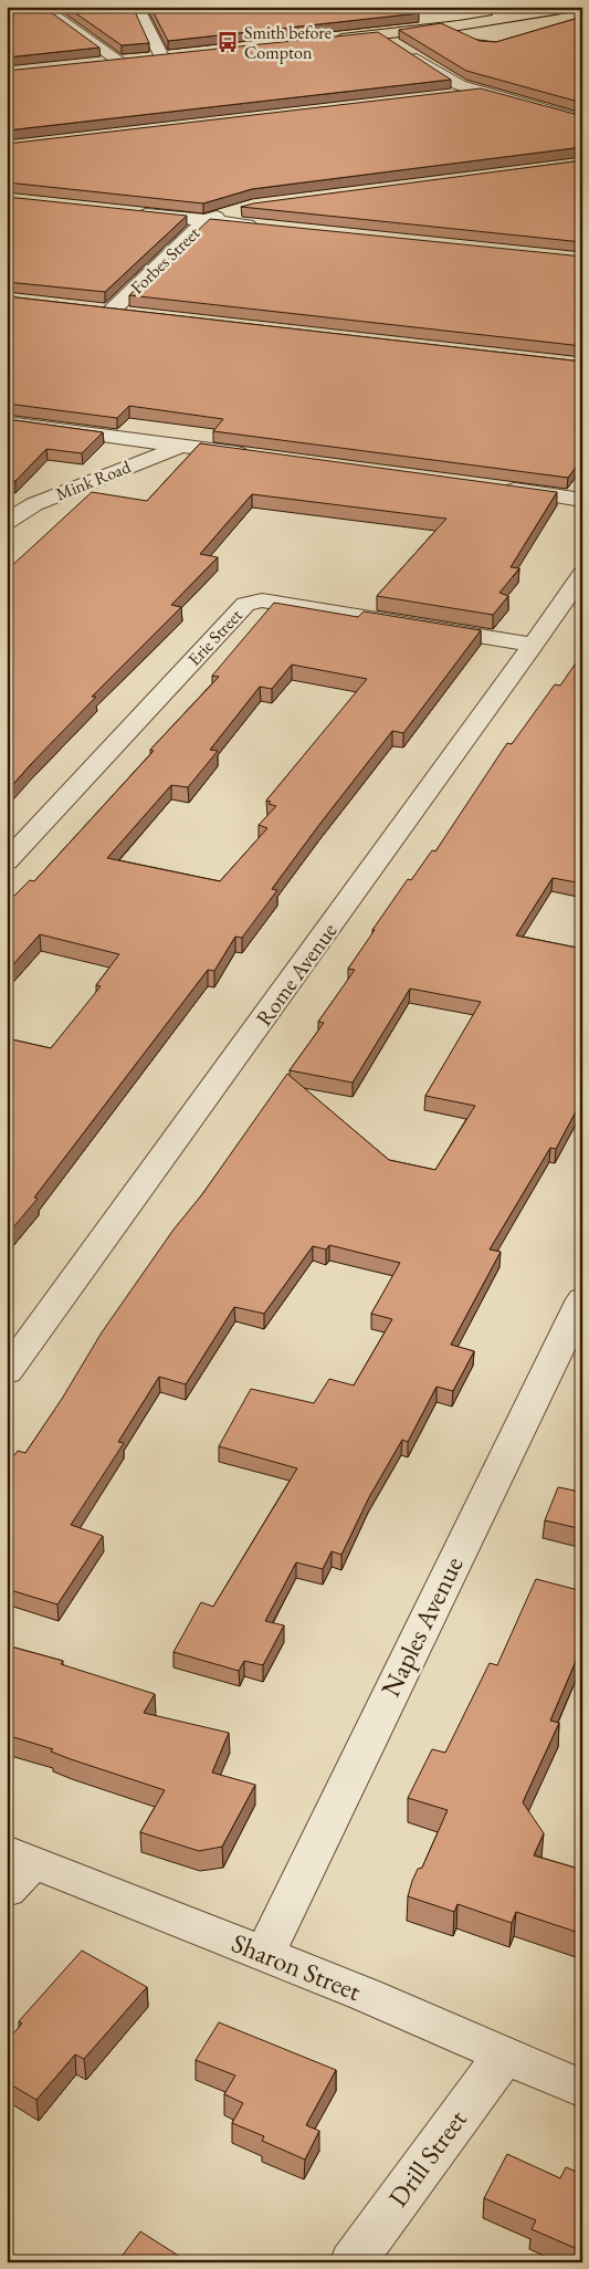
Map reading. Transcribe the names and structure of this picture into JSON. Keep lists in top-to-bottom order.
{
  "streets": {
    "street": [
      "Forbes Street",
      "Mink Road",
      "Erie Street",
      "Rome Avenue",
      "Naples Avenue",
      "Sharon Street",
      "Drill Street"
    ]
  },
  "crossings": [
    ["Erie Street", "Rome Avenue"],
    ["Naples Avenue", "Sharon Street"],
    ["Sharon Street", "Drill Street"]
  ],
  "places": {
    "bus stop": ["Smith before Compton"]
  }
}
